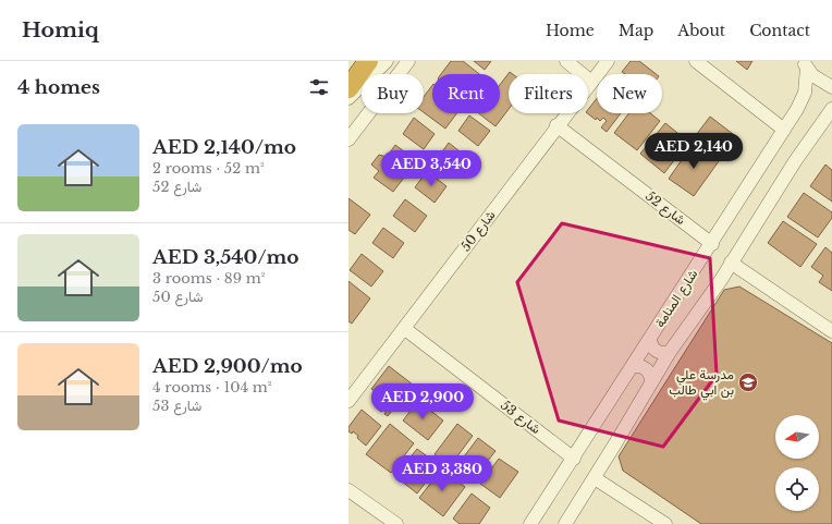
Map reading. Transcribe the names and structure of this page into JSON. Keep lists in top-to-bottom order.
{
  "streets": {
    "street": [
      "شارع 52",
      "شارع 50",
      "شارع المنامة",
      "شارع 53"
    ]
  },
  "crossings": [
    ["شارع 52", "شارع 50"],
    ["شارع 52", "شارع المنامة"],
    ["شارع 50", "شارع 53"],
    ["شارع المنامة", "شارع 53"]
  ],
  "places": {
    "school or university": ["مدرسة علي بن ابي طالب"]
  },
  "north": "left",
  "page": {
    "header": "Homiq",
    "nav": [
      "Home",
      "Map",
      "About",
      "Contact"
    ],
    "heading": "4 homes",
    "chip": [
      "Buy",
      "Rent",
      "Filters",
      "New"
    ],
    "list": [
      {
        "name": "AED 2,140/mo",
        "note": "2 rooms · 52 m² · شارع 52"
      },
      {
        "name": "AED 3,540/mo",
        "note": "3 rooms · 89 m² · شارع 50"
      },
      {
        "name": "AED 2,900/mo",
        "note": "4 rooms · 104 m² · شارع 53"
      }
    ],
    "price": [
      "AED 2,140",
      "AED 3,540",
      "AED 2,900",
      "AED 3,380"
    ]
  }
}
